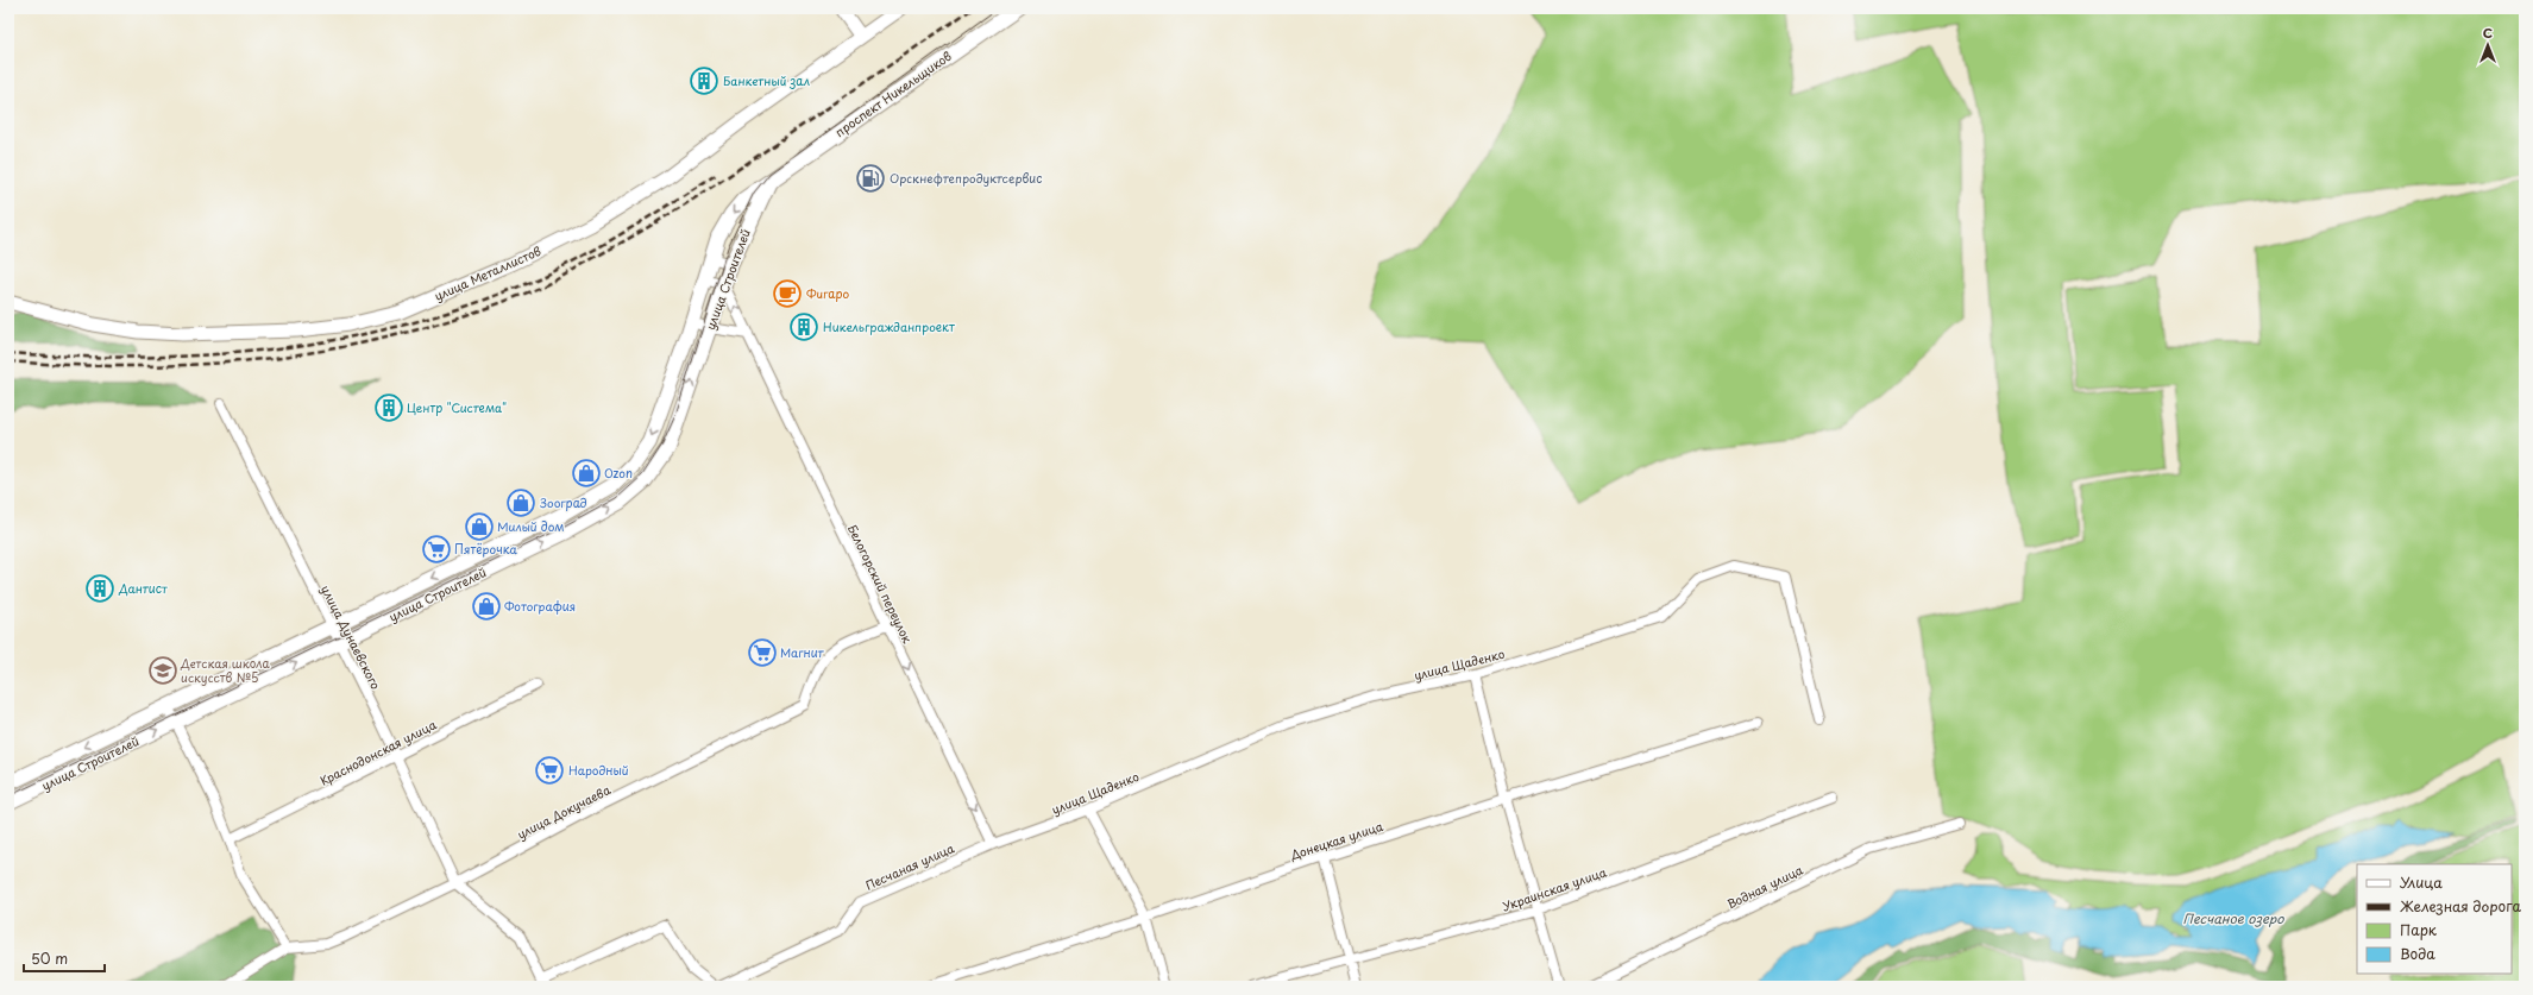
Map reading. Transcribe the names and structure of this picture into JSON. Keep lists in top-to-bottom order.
{
  "streets": {
    "main road": ["проспект Никельщиков", "улица Металлистов", "улица Строителей"],
    "street": [
      "Белогорский переулок",
      "улица Дунаевского",
      "улица Щаденко",
      "Краснодонская улица",
      "улица Докучаева",
      "Донецкая улица",
      "Песчаная улица",
      "Водная улица",
      "Украинская улица"
    ]
  },
  "crossings": [
    ["проспект Никельщиков", "улица Строителей"],
    ["улица Строителей", "Белогорский переулок"],
    ["улица Строителей", "улица Дунаевского"],
    ["Белогорский переулок", "улица Щаденко"],
    ["Белогорский переулок", "улица Докучаева"],
    ["Белогорский переулок", "Песчаная улица"],
    ["улица Дунаевского", "Краснодонская улица"],
    ["улица Дунаевского", "улица Докучаева"],
    ["улица Щаденко", "Песчаная улица"]
  ],
  "water": ["Песчаное озеро"],
  "places": {
    "building": [
      "Банкетный зал",
      "Никельгражданпроект",
      "Центр \"Система\"",
      "Дантист"
    ],
    "fuel station": ["Орскнефтепродуктсервис"],
    "cafe": ["Фигаро"],
    "shop": [
      "Ozon",
      "Зооград",
      "Милый дом",
      "Фотография"
    ],
    "supermarket": ["Пятёрочка", "Магнит", "Народный"],
    "school or university": ["Детская школа искусств №5"]
  },
  "legend": [
    "Улица",
    "Железная дорога",
    "Парк",
    "Вода"
  ],
  "scale_bar": "50 m",
  "north": "top"
}
